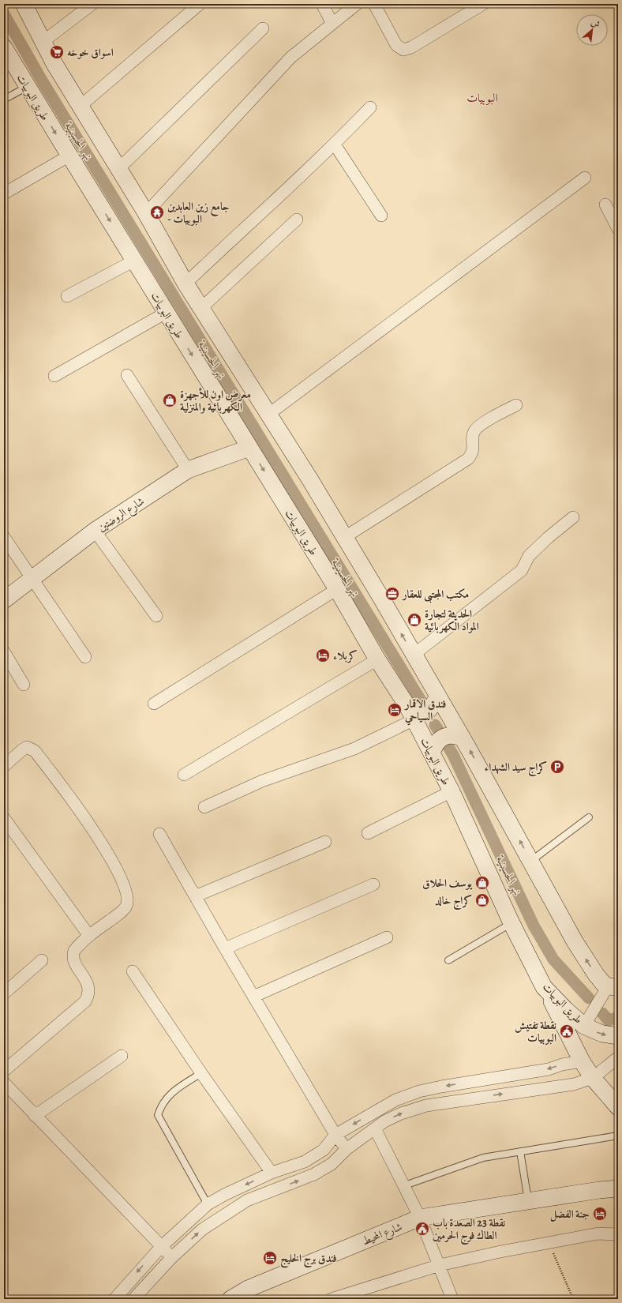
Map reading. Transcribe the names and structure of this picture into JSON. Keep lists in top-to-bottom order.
{
  "streets": {
    "main road": ["طريق البوبيات", "شارع الروضتين", "شارع المحيط"]
  },
  "crossings": [
    ["طريق البوبيات", "شارع الروضتين"]
  ],
  "districts": ["البوبيات"],
  "water": ["نهر الحسينية"],
  "places": {
    "supermarket": ["اسواق خوخه"],
    "temple": ["جامع زين العابدين - البوبيات"],
    "shop": [
      "معرض اون للأجهزة الكهربائية والمنزلية",
      "الحديثة لتجارة المواد الكهربائية",
      "يوسف الحلاق",
      "كراج خالد"
    ],
    "office": ["مكتب المجتبى للعقار"],
    "hotel": [
      "كربلاء",
      "فندق الاقمار السياحي",
      "جنة الفضل",
      "فندق برج الخليج"
    ],
    "parking": ["كراج سيد الشهداء"],
    "public building": ["نقطة تفتيش البوبيات", "نقطة 23 الصعدة باب الطاك فوج الحرمين"]
  },
  "north": "top right"
}
